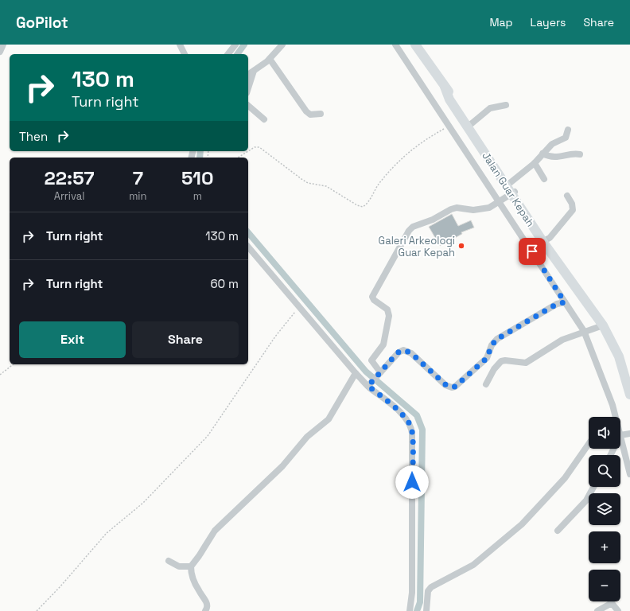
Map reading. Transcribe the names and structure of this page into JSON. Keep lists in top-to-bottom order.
{
  "streets": {
    "main road": ["Jalan Guar Kepah"]
  },
  "places": ["Galeri Arkeologi Guar Kepah"],
  "page": {
    "header": "GoPilot",
    "nav": ["Map", "Layers", "Share"],
    "turn": ["130 m", "Turn right"],
    "then": "Then",
    "eta": [
      "22:57",
      "Arrival",
      "7",
      "min",
      "510",
      "m"
    ],
    "list": [
      {
        "name": "Turn right",
        "value": "130 m"
      },
      {
        "name": "Turn right",
        "value": "60 m"
      }
    ],
    "buttons": ["Exit", "Share"],
    "map_buttons": ["+", "−"]
  }
}
